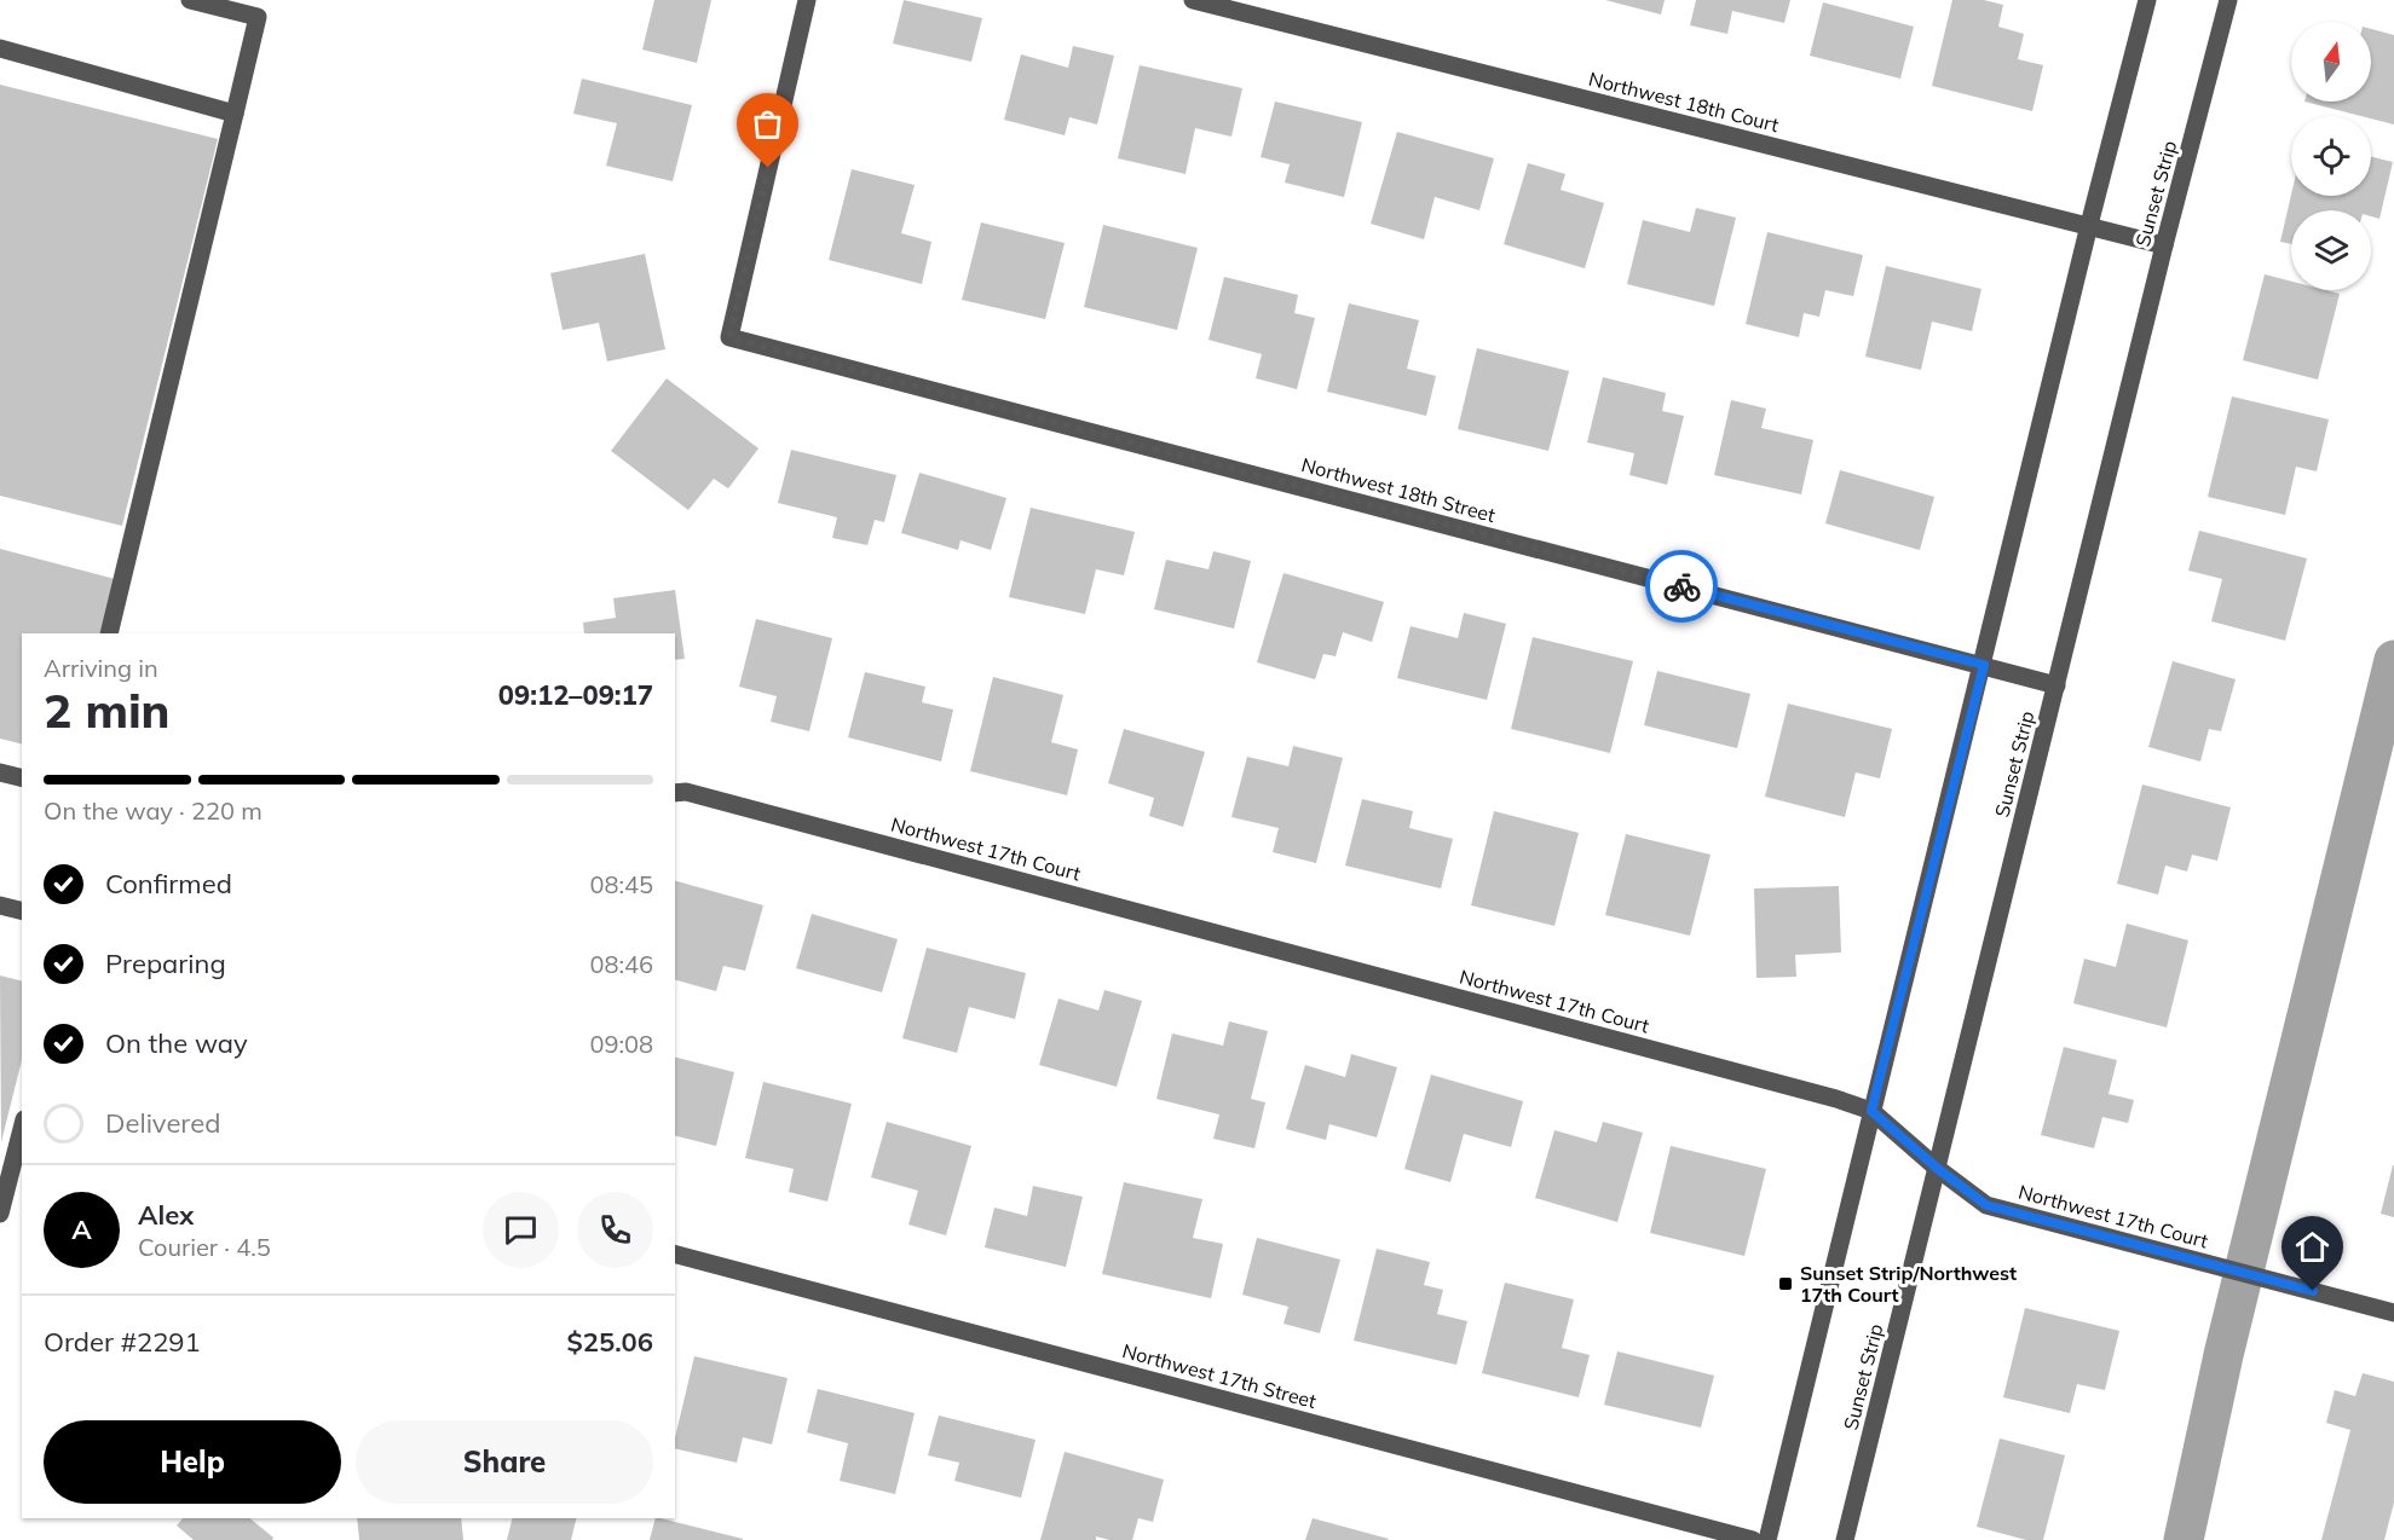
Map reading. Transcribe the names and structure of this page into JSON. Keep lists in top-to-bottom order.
{
  "streets": {
    "street": [
      "Northwest 18th Court",
      "Sunset Strip",
      "Northwest 18th Street",
      "Northwest 17th Court",
      "Northwest 17th Street"
    ]
  },
  "crossings": [
    ["Northwest 18th Court", "Sunset Strip"],
    ["Sunset Strip", "Northwest 18th Street"],
    ["Sunset Strip", "Northwest 17th Court"]
  ],
  "places": {
    "transit": ["Sunset Strip/Northwest 17th Court"]
  },
  "north": "top",
  "page": {
    "heading": ["2 min", "Arriving in", "09:12–09:17"],
    "panel": [
      "Alex",
      "Courier · 4.5",
      "Order #2291",
      "$25.06"
    ],
    "bar": "On the way · 220 m",
    "list": [
      ["Confirmed", "08:45"],
      ["Preparing", "08:46"],
      ["On the way", "09:08"],
      "Delivered"
    ],
    "round": "A",
    "buttons": ["Help", "Share"]
  }
}
